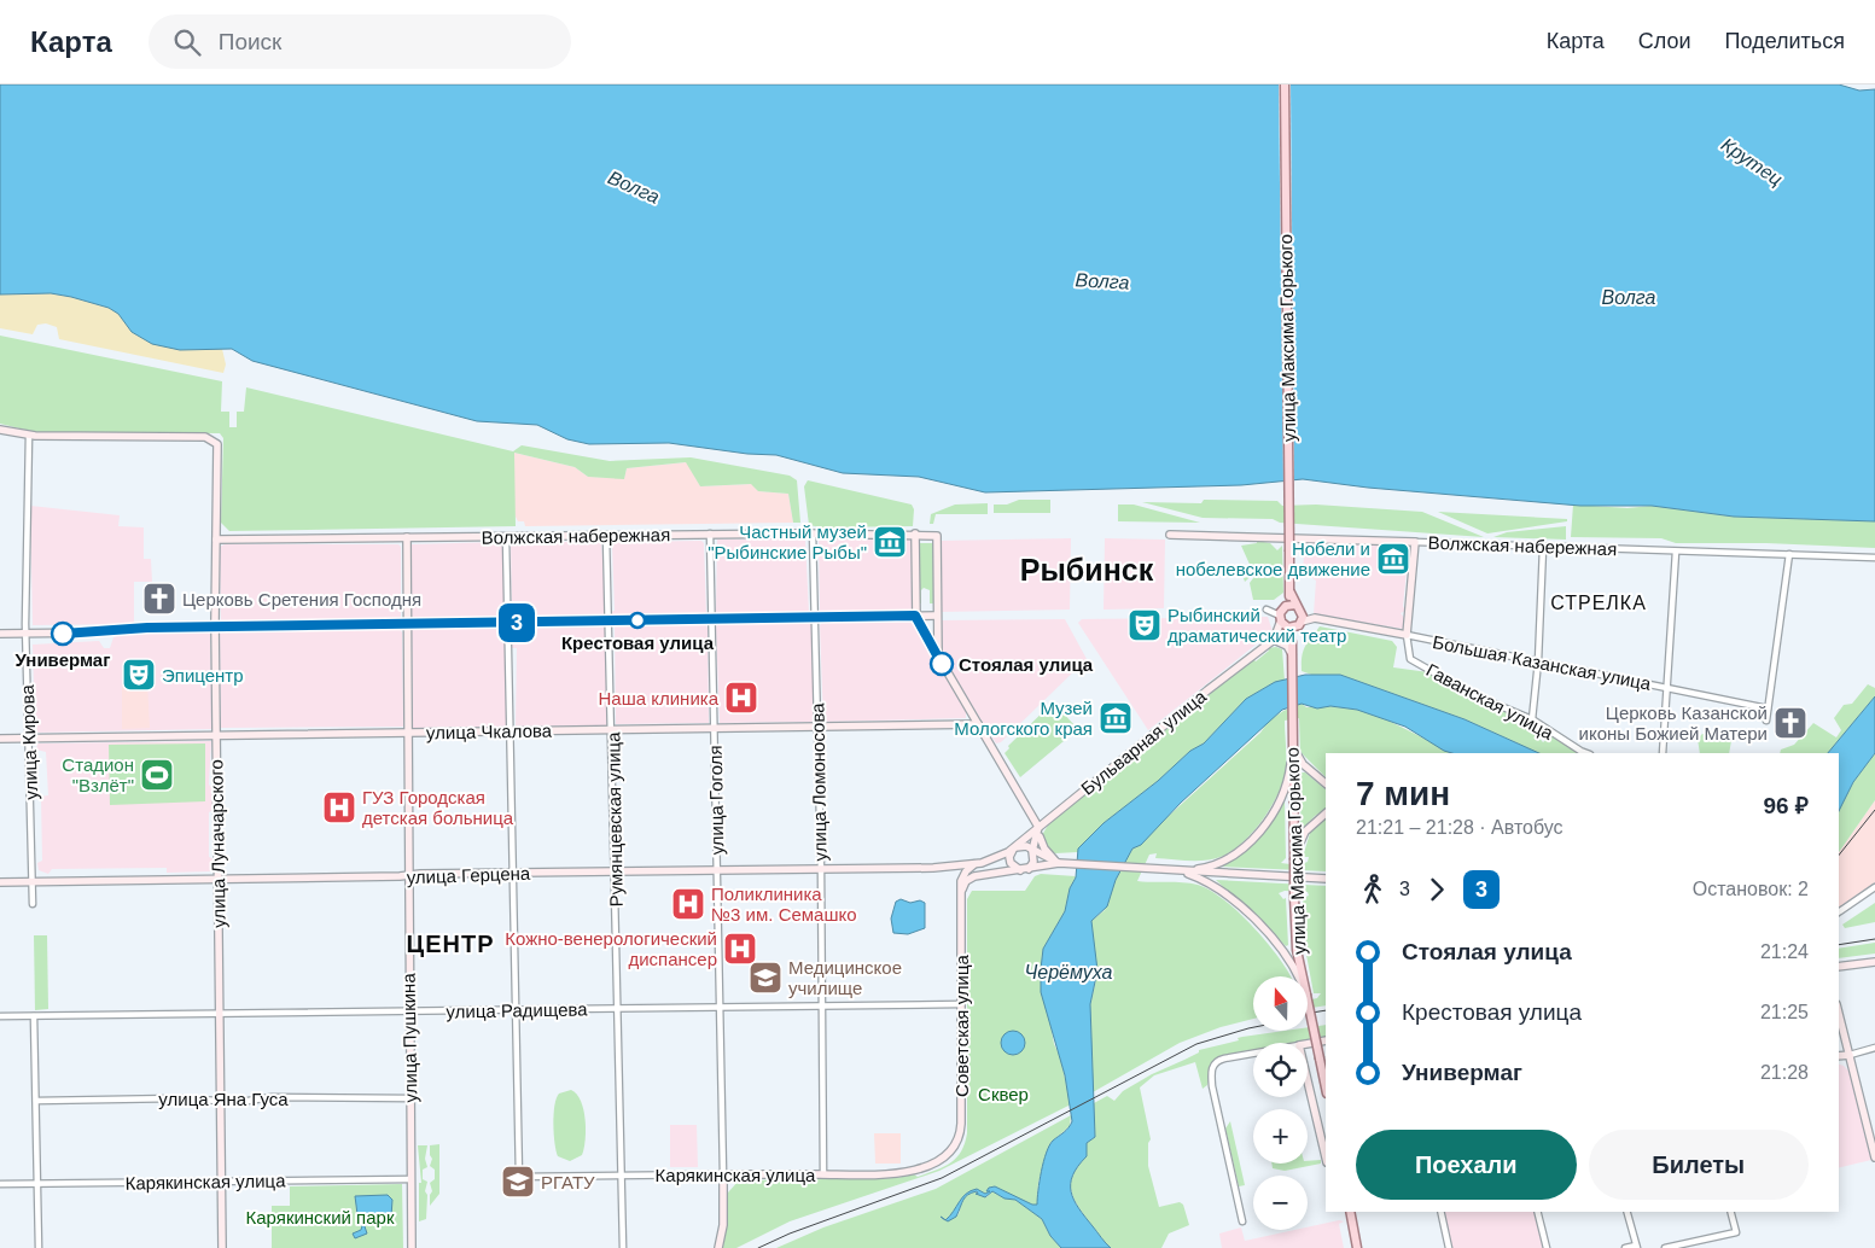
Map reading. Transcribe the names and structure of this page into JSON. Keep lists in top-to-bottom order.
{
  "streets": {
    "main road": ["улица Максима Горького"],
    "street": [
      "Волжская набережная",
      "Большая Казанская улица",
      "Гаванская улица",
      "улица Чкалова",
      "улица Кирова",
      "Бульварная улица",
      "улица Ломоносова",
      "улица Гоголя",
      "Румянцевская улица",
      "улица Луначарского",
      "улица Герцена",
      "улица Радищева",
      "Советская улица",
      "улица Пушкина",
      "улица Яна Гуса",
      "Карякинская улица"
    ]
  },
  "crossings": [
    ["Волжская набережная", "улица Ломоносова"],
    ["Волжская набережная", "улица Гоголя"],
    ["Волжская набережная", "Румянцевская улица"],
    ["Волжская набережная", "улица Луначарского"],
    ["Волжская набережная", "улица Пушкина"],
    ["Большая Казанская улица", "Гаванская улица"],
    ["улица Чкалова", "улица Кирова"],
    ["улица Чкалова", "улица Ломоносова"],
    ["улица Чкалова", "улица Гоголя"],
    ["улица Чкалова", "Румянцевская улица"],
    ["улица Чкалова", "улица Луначарского"],
    ["улица Чкалова", "улица Пушкина"],
    ["улица Кирова", "улица Луначарского"],
    ["улица Кирова", "улица Герцена"],
    ["Бульварная улица", "улица Герцена"],
    ["улица Ломоносова", "улица Герцена"],
    ["улица Ломоносова", "улица Радищева"],
    ["улица Ломоносова", "Карякинская улица"],
    ["улица Гоголя", "улица Герцена"],
    ["улица Гоголя", "улица Радищева"],
    ["улица Гоголя", "Карякинская улица"],
    ["Румянцевская улица", "улица Герцена"],
    ["Румянцевская улица", "улица Радищева"],
    ["Румянцевская улица", "Карякинская улица"],
    ["улица Луначарского", "улица Герцена"],
    ["улица Луначарского", "улица Радищева"],
    ["улица Луначарского", "улица Яна Гуса"],
    ["улица Луначарского", "Карякинская улица"],
    ["улица Герцена", "Советская улица"],
    ["улица Герцена", "улица Пушкина"],
    ["улица Радищева", "Советская улица"],
    ["улица Радищева", "улица Пушкина"],
    ["улица Радищева", "Карякинская улица"],
    ["Советская улица", "Карякинская улица"],
    ["улица Пушкина", "улица Яна Гуса"],
    ["улица Пушкина", "Карякинская улица"]
  ],
  "districts": ["Рыбинск", "СТРЕЛКА", "ЦЕНТР"],
  "water": ["Крутец", "Волга", "Черёмуха"],
  "parks": ["Сквер", "Карякинский парк"],
  "places": {
    "museum": ["Частный музей \"Рыбинские Рыбы\"", "Нобели и нобелевское движение", "Музей Мологского края"],
    "church": ["Церковь Сретения Господня", "Церковь Казанской иконы Божией Матери"],
    "other": ["Крестовая улица", "Универмаг", "Стоялая улица"],
    "theatre": ["Рыбинский драматический театр", "Эпицентр"],
    "hospital": [
      "Наша клиника",
      "ГУЗ Городская детская больница",
      "Поликлиника №3 им. Семашко",
      "Кожно-венерологический диспансер"
    ],
    "sports": ["Стадион \"Взлёт\""],
    "school or university": ["Медицинское училище", "РГАТУ"]
  },
  "lines": ["bus line 3"],
  "north": "top",
  "page": {
    "header": "Карта",
    "search": "Поиск",
    "nav": ["Карта", "Слои", "Поделиться"],
    "on_map": "3",
    "heading": ["7 мин", "21:21 – 21:28 · Автобус", "96 ₽"],
    "legs": ["3", "3", "Остановок: 2"],
    "list": [
      {
        "name": "Стоялая улица",
        "value": "21:24"
      },
      {
        "name": "Крестовая улица",
        "value": "21:25"
      },
      {
        "name": "Универмаг",
        "value": "21:28"
      }
    ],
    "map_buttons": ["+", "−"],
    "buttons": ["Поехали", "Билеты"]
  }
}
